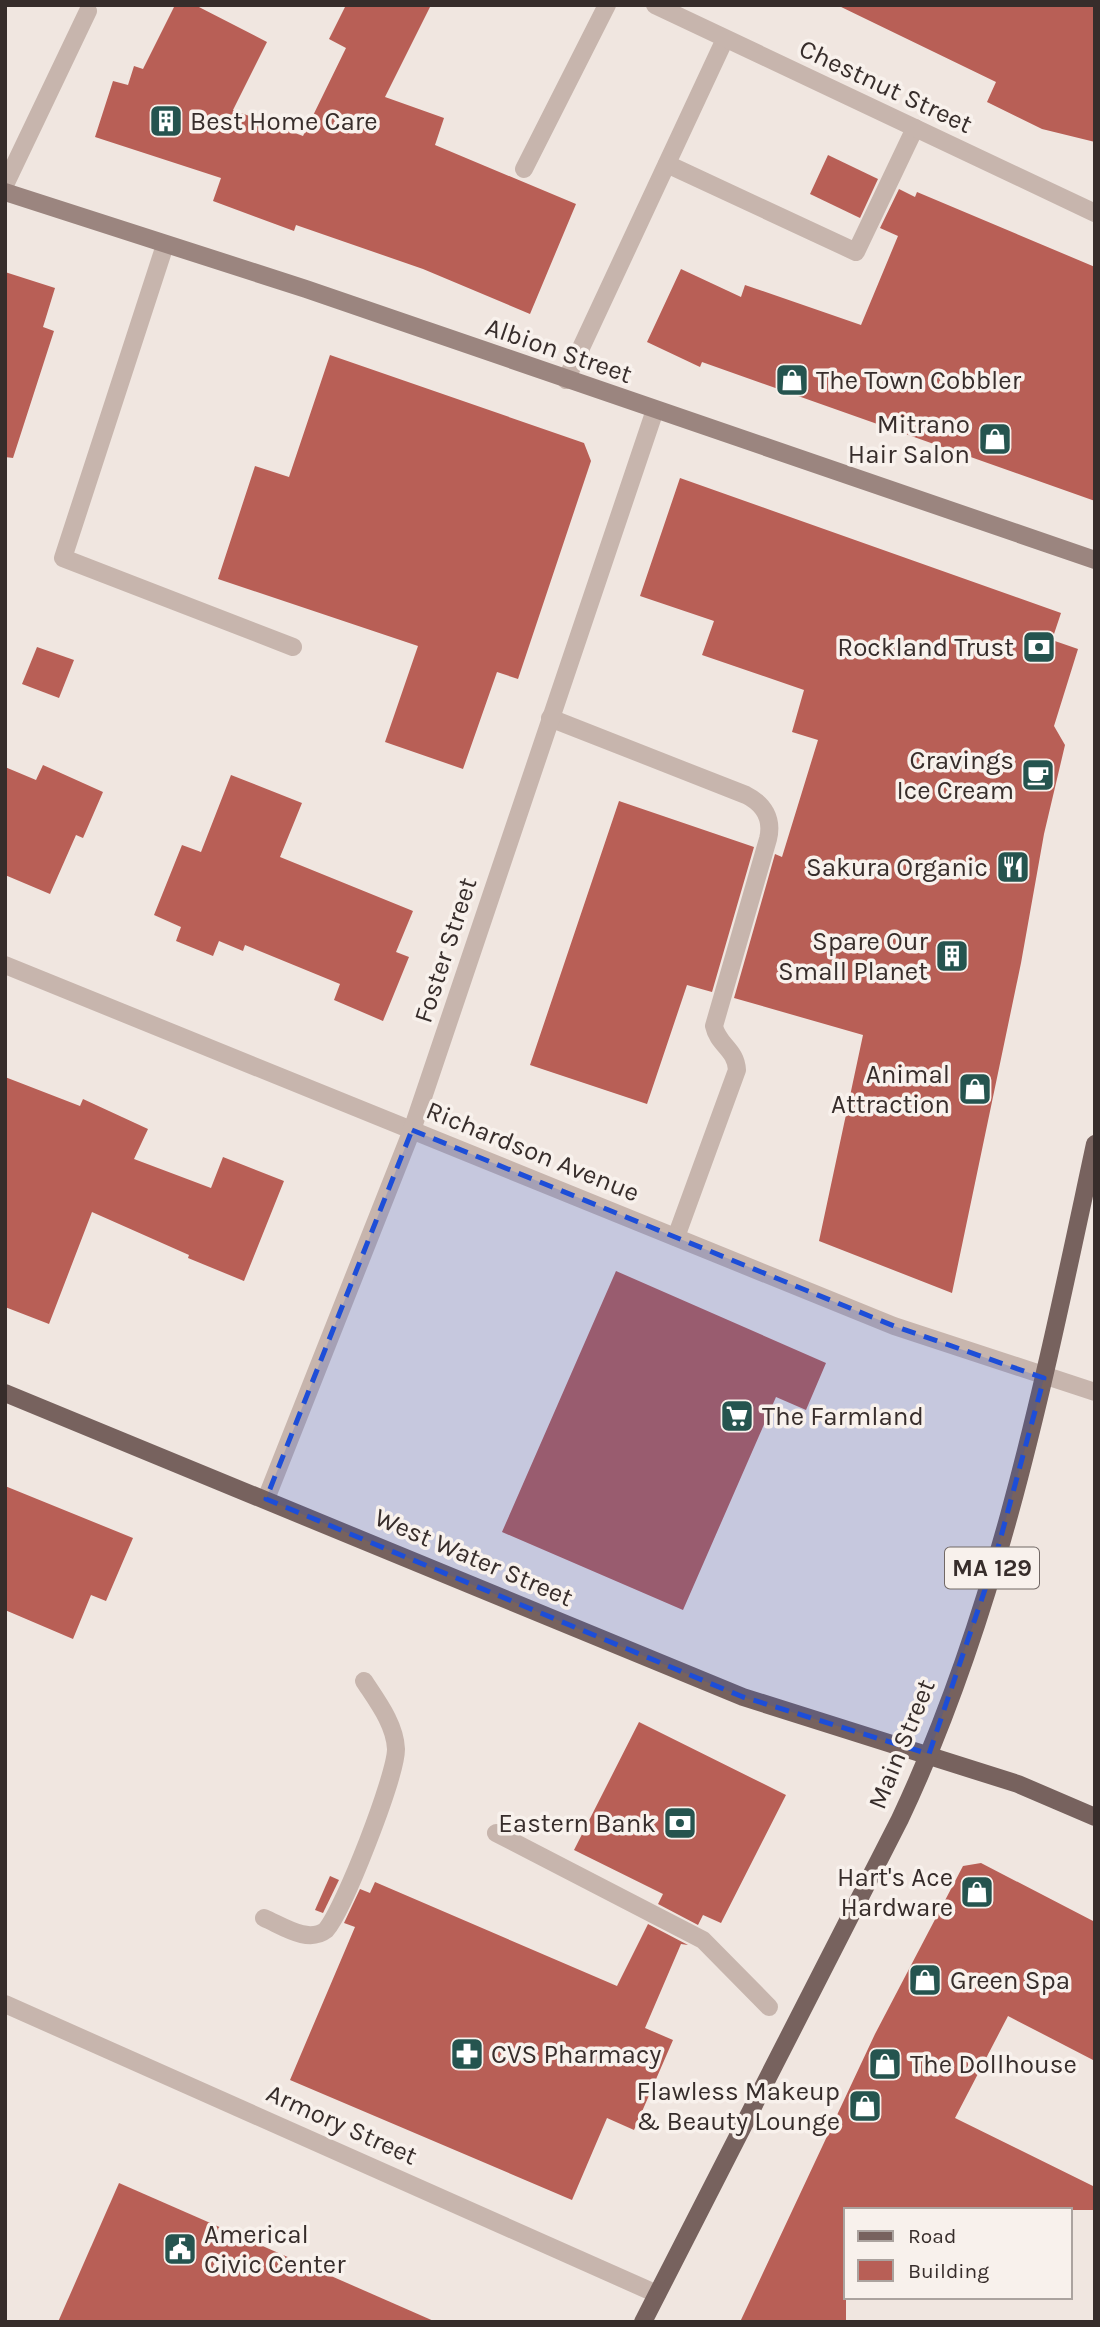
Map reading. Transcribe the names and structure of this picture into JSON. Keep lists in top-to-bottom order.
{
  "streets": {
    "main road": ["West Water Street", "MA 129", "Main Street"],
    "street": [
      "Chestnut Street",
      "Albion Street",
      "Foster Street",
      "Richardson Avenue",
      "Armory Street"
    ]
  },
  "crossings": [
    ["Albion Street", "Foster Street"],
    ["Foster Street", "Richardson Avenue"],
    ["Foster Street", "West Water Street"],
    ["Richardson Avenue", "Main Street"],
    ["West Water Street", "Main Street"],
    ["Main Street", "Armory Street"]
  ],
  "places": {
    "building": ["Best Home Care", "Spare Our Small Planet"],
    "shop": [
      "The Town Cobbler",
      "Mitrano Hair Salon",
      "Animal Attraction",
      "Hart's Ace Hardware",
      "Green Spa",
      "The Dollhouse",
      "Flawless Makeup & Beauty Lounge"
    ],
    "bank": ["Rockland Trust", "Eastern Bank"],
    "cafe": ["Cravings Ice Cream"],
    "restaurant": ["Sakura Organic"],
    "supermarket": ["The Farmland"],
    "pharmacy": ["CVS Pharmacy"],
    "public building": ["Americal Civic Center"]
  },
  "legend": ["Road", "Building"]
}
